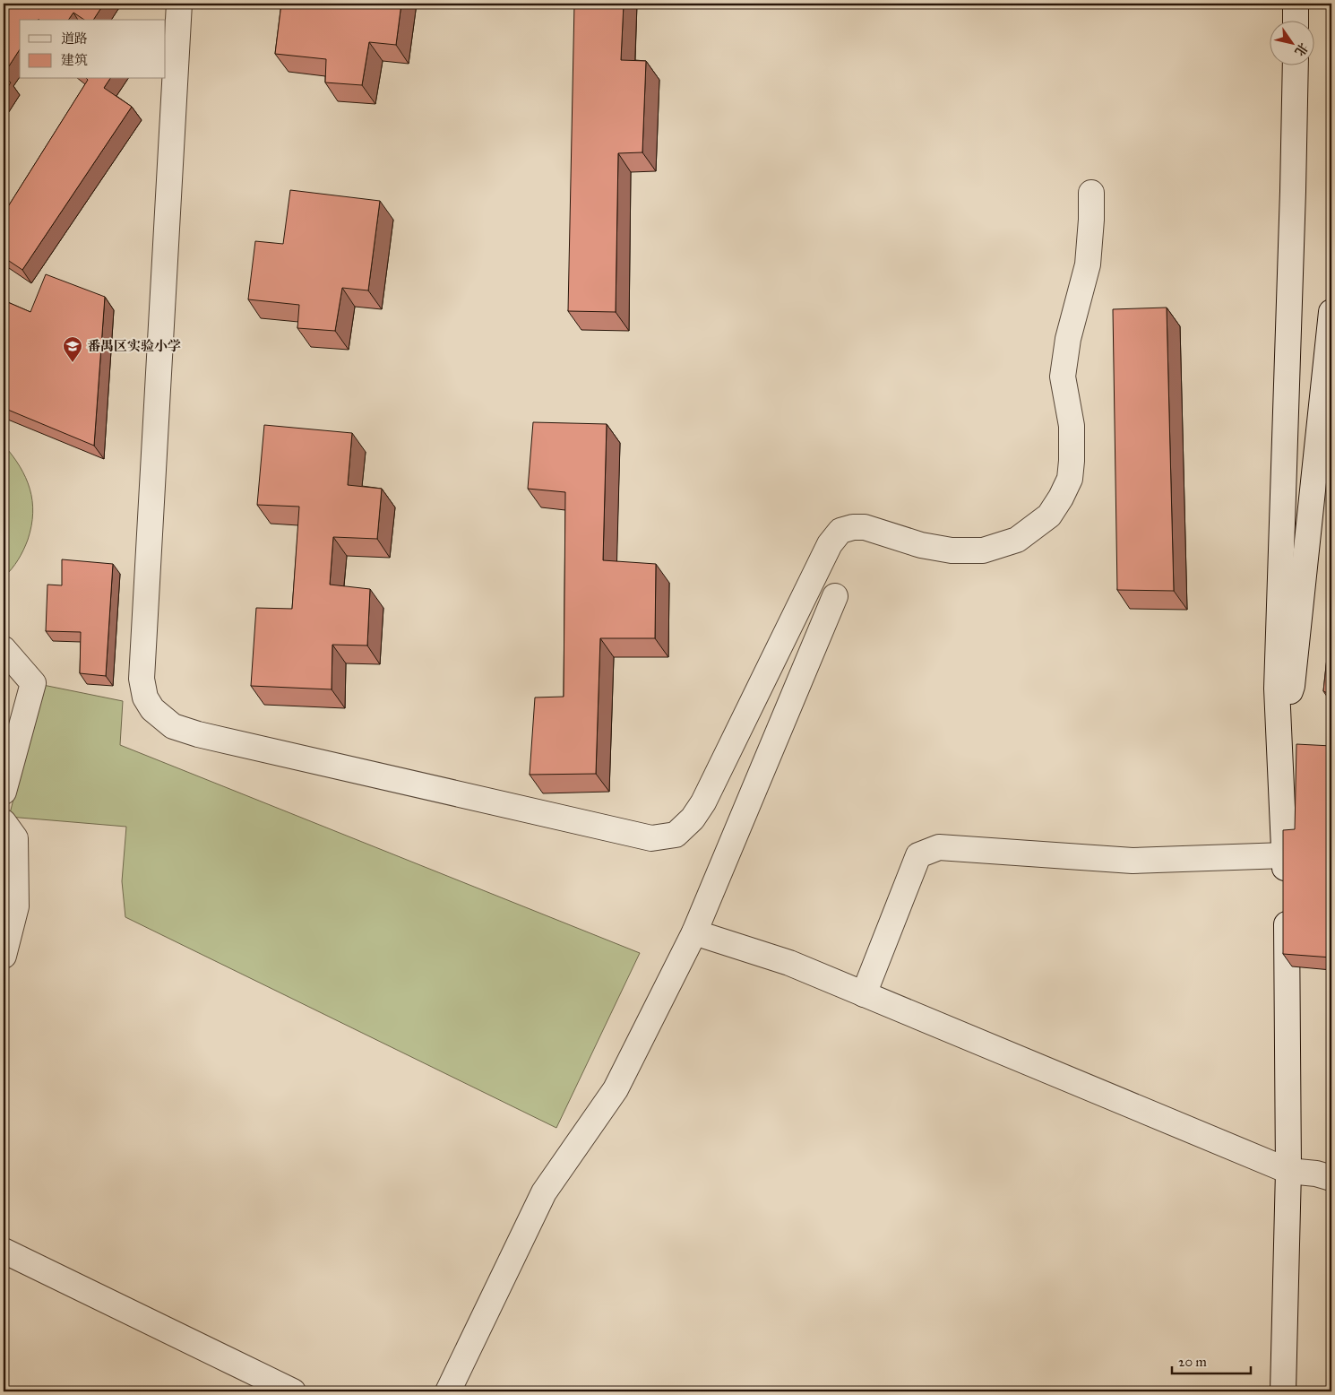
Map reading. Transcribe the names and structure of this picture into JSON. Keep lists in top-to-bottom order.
{
  "places": {
    "school or university": ["番禺区实验小学"]
  },
  "legend": ["道路", "建筑"],
  "scale_bar": "20 m",
  "north": "bottom right"
}
